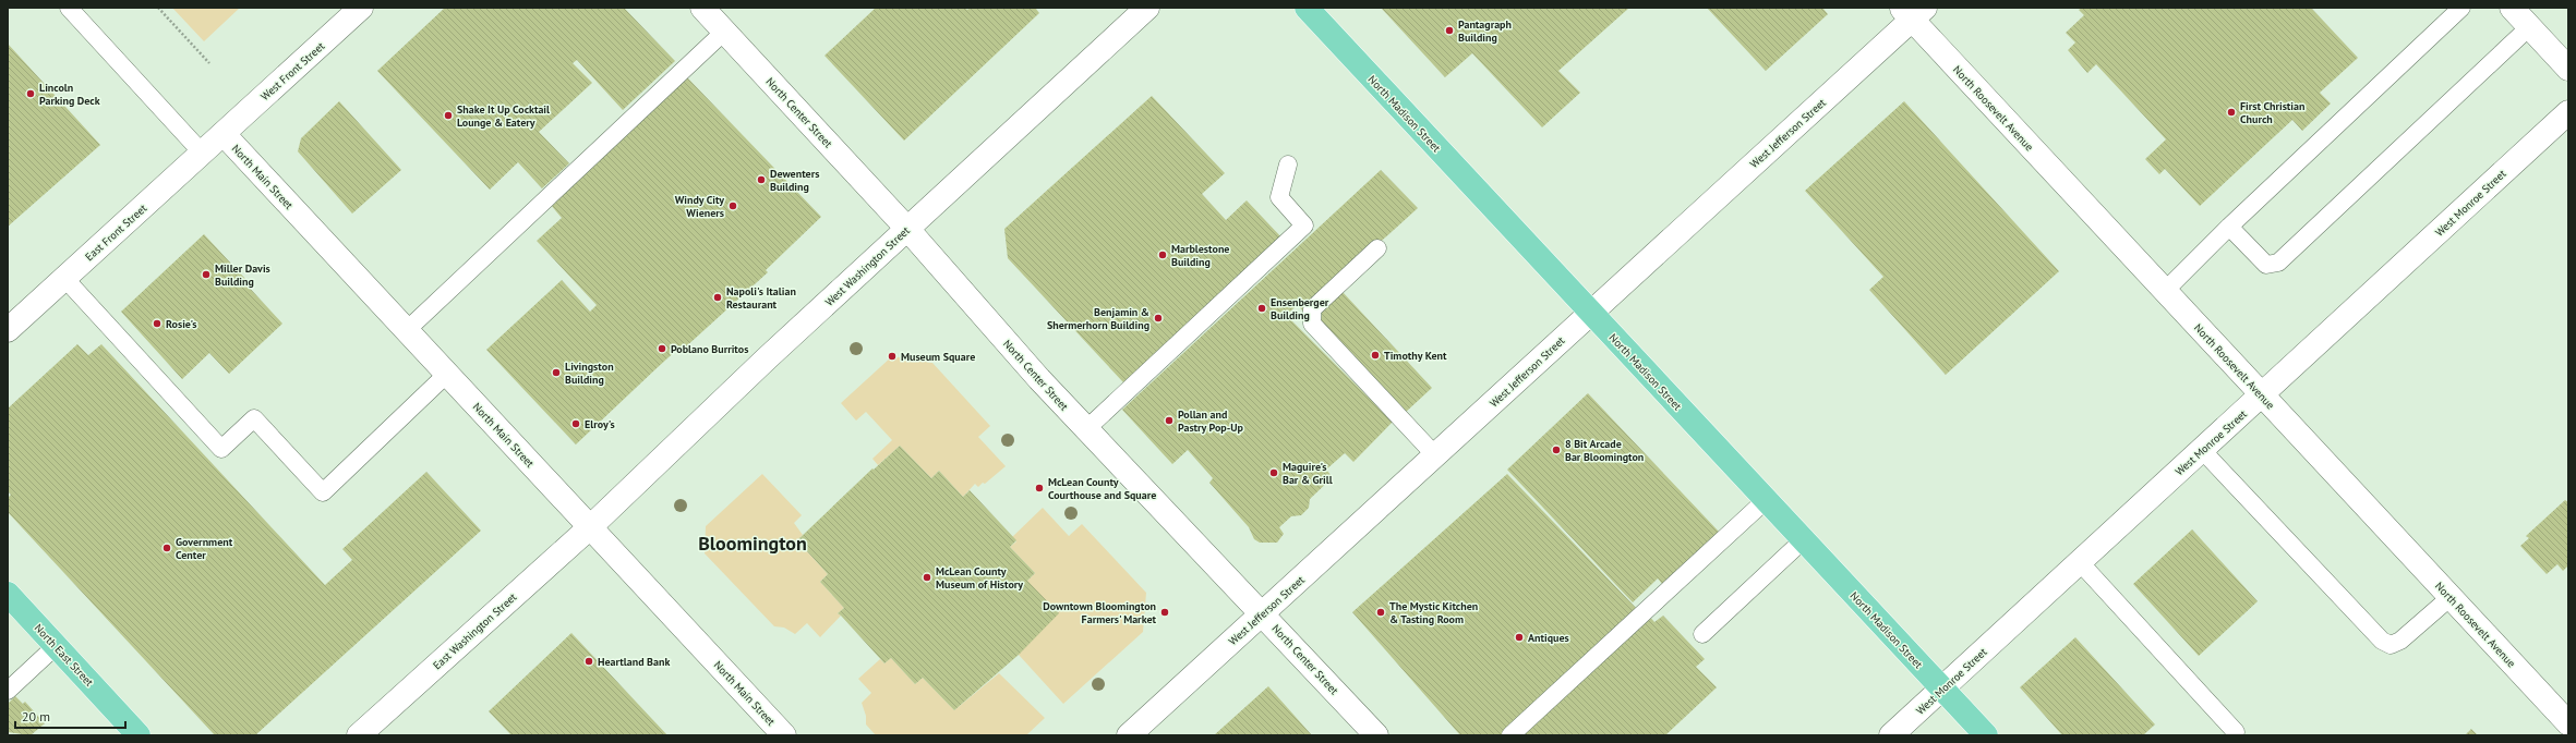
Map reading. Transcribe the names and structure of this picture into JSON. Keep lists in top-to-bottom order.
{
  "streets": {
    "main road": ["North Madison Street", "North East Street"],
    "street": [
      "West Front Street",
      "North Roosevelt Avenue",
      "North Center Street",
      "West Jefferson Street",
      "North Main Street",
      "West Monroe Street",
      "East Front Street",
      "West Washington Street",
      "East Washington Street"
    ]
  },
  "crossings": [
    ["West Front Street", "North Main Street"],
    ["West Front Street", "East Front Street"],
    ["North Roosevelt Avenue", "West Jefferson Street"],
    ["North Roosevelt Avenue", "West Monroe Street"],
    ["North Center Street", "West Jefferson Street"],
    ["North Center Street", "West Washington Street"],
    ["North Madison Street", "West Jefferson Street"],
    ["North Madison Street", "West Monroe Street"],
    ["North Main Street", "East Front Street"],
    ["North Main Street", "West Washington Street"],
    ["North Main Street", "East Washington Street"],
    ["West Washington Street", "East Washington Street"]
  ],
  "districts": ["Bloomington"],
  "places": [
    "Pantagraph Building",
    "Lincoln Parking Deck",
    "First Christian Church",
    "Shake It Up Cocktail Lounge & Eatery",
    "Dewenters Building",
    "Windy City Wieners",
    "Marblestone Building",
    "Miller Davis Building",
    "Napoli's Italian Restaurant",
    "Ensenberger Building",
    "Benjamin & Shermerhorn Building",
    "Rosie's",
    "Poblano Burritos",
    "Timothy Kent",
    "Museum Square",
    "Livingston Building",
    "Pollan and Pastry Pop-Up",
    "Elroy's",
    "8 Bit Arcade Bar Bloomington",
    "Maguire's Bar & Grill",
    "McLean County Courthouse and Square",
    "Government Center",
    "McLean County Museum of History",
    "Downtown Bloomington Farmers' Market",
    "The Mystic Kitchen & Tasting Room",
    "Antiques",
    "Heartland Bank"
  ],
  "scale_bar": "20 m"
}
